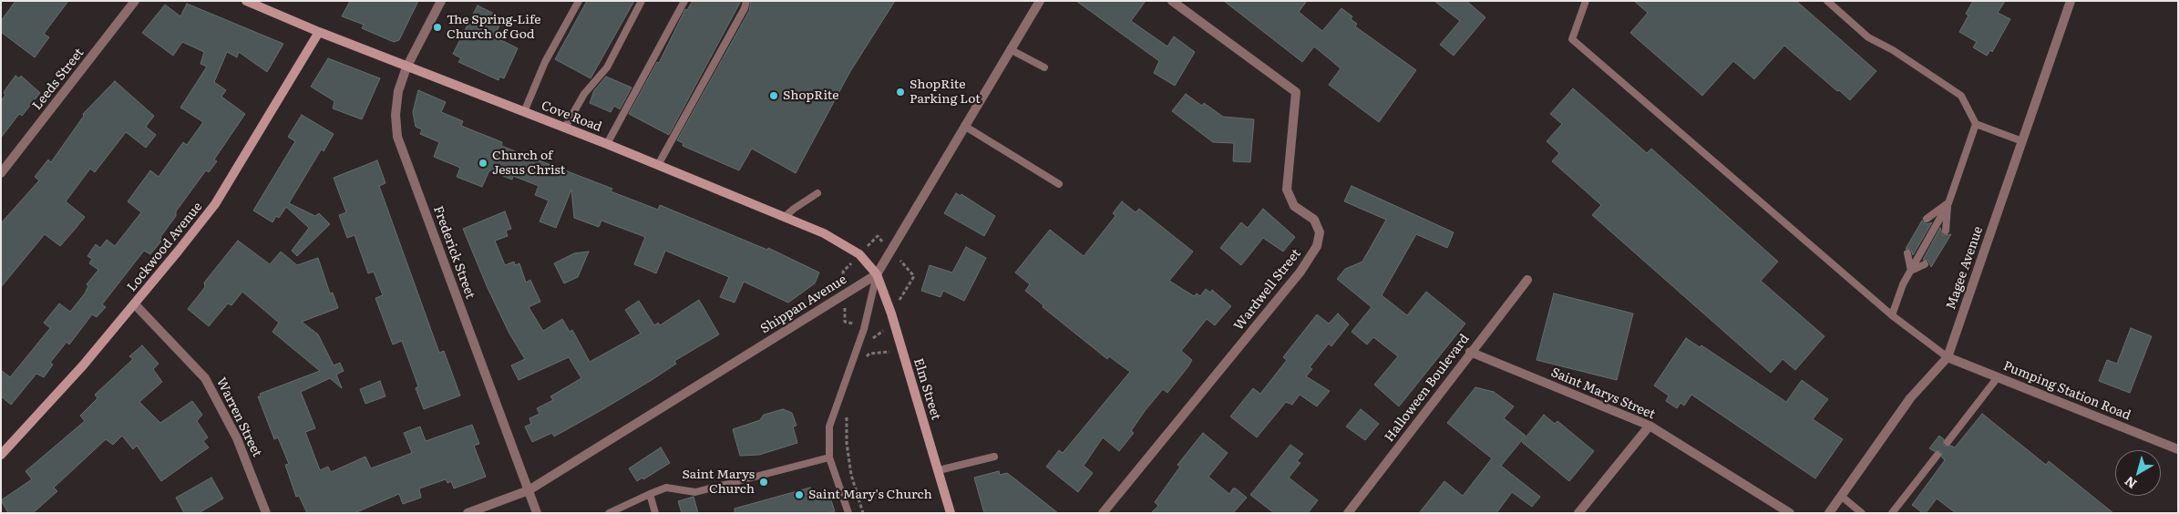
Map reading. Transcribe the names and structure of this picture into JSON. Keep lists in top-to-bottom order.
{
  "streets": {
    "main road": ["Cove Road", "Lockwood Avenue", "Elm Street"],
    "street": [
      "Leeds Street",
      "Frederick Street",
      "Magee Avenue",
      "Wardwell Street",
      "Shippan Avenue",
      "Halloween Boulevard",
      "Pumping Station Road",
      "Saint Marys Street",
      "Warren Street"
    ]
  },
  "crossings": [
    ["Cove Road", "Lockwood Avenue"],
    ["Cove Road", "Frederick Street"],
    ["Cove Road", "Shippan Avenue"],
    ["Cove Road", "Elm Street"],
    ["Lockwood Avenue", "Warren Street"],
    ["Frederick Street", "Shippan Avenue"],
    ["Magee Avenue", "Pumping Station Road"],
    ["Shippan Avenue", "Elm Street"],
    ["Halloween Boulevard", "Saint Marys Street"]
  ],
  "places": [
    "The Spring-Life Church of God",
    "ShopRite Parking Lot",
    "ShopRite",
    "Church of Jesus Christ",
    "Saint Marys Church",
    "Saint Mary's Church"
  ],
  "north": "bottom left"
}
